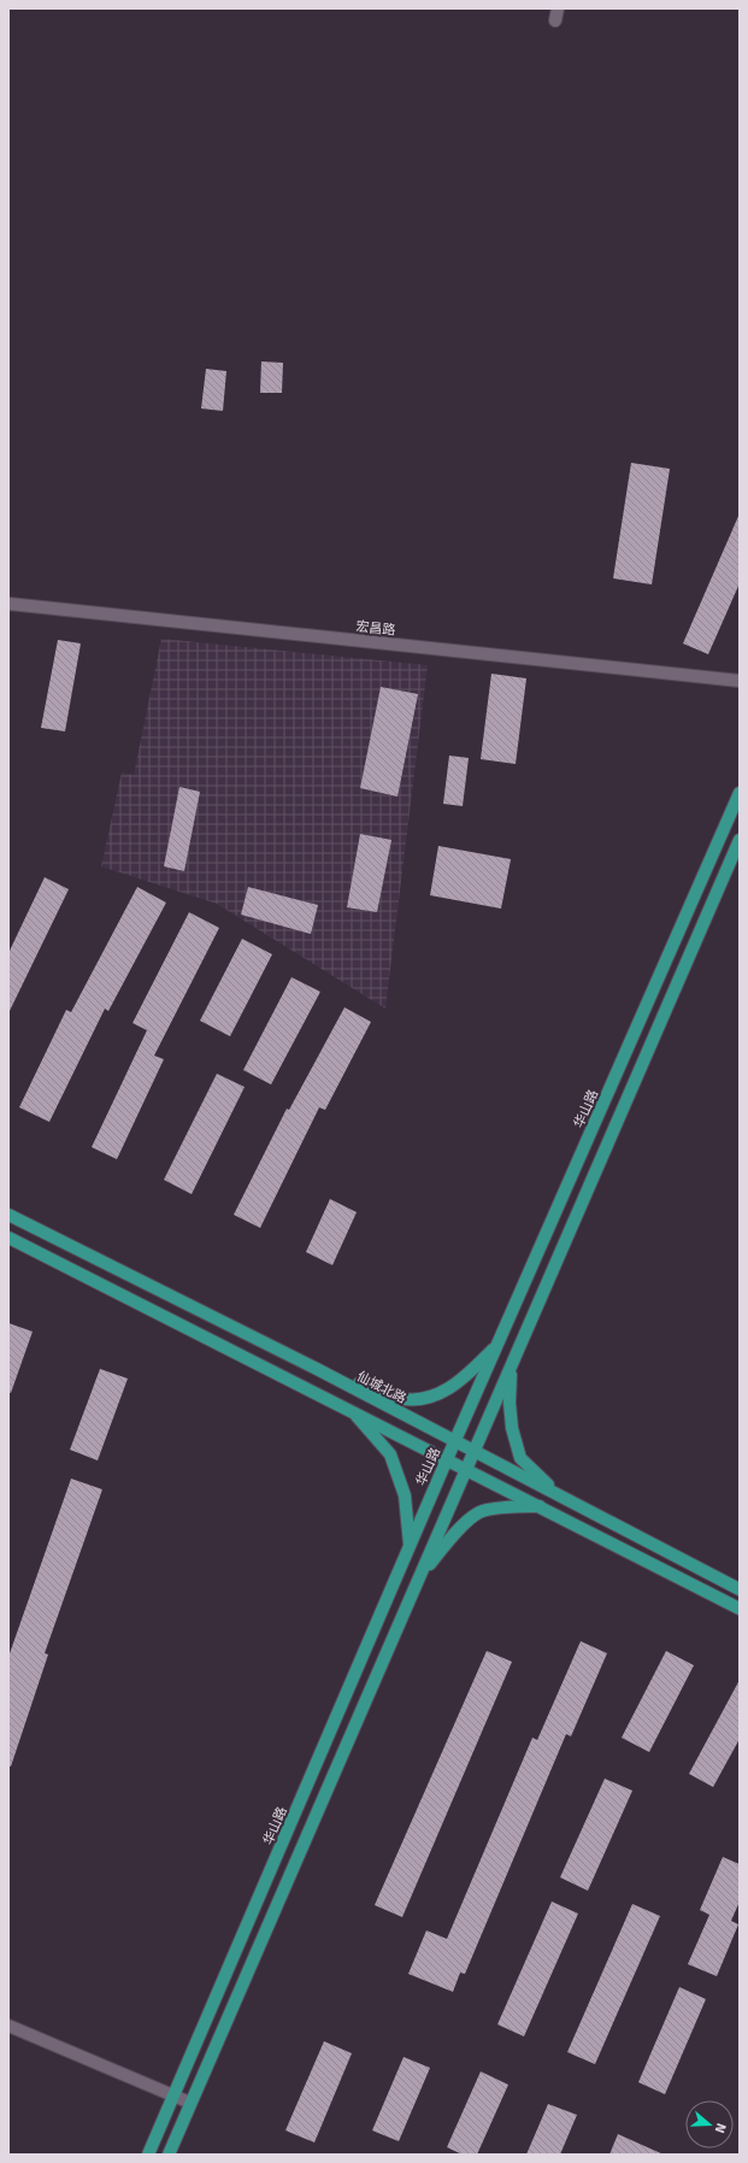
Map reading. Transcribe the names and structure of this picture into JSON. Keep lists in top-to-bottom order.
{
  "streets": {
    "main road": ["华山路", "仙城北路"],
    "street": ["宏昌路"]
  },
  "crossings": [
    ["华山路", "仙城北路"]
  ],
  "north": "right"
}
